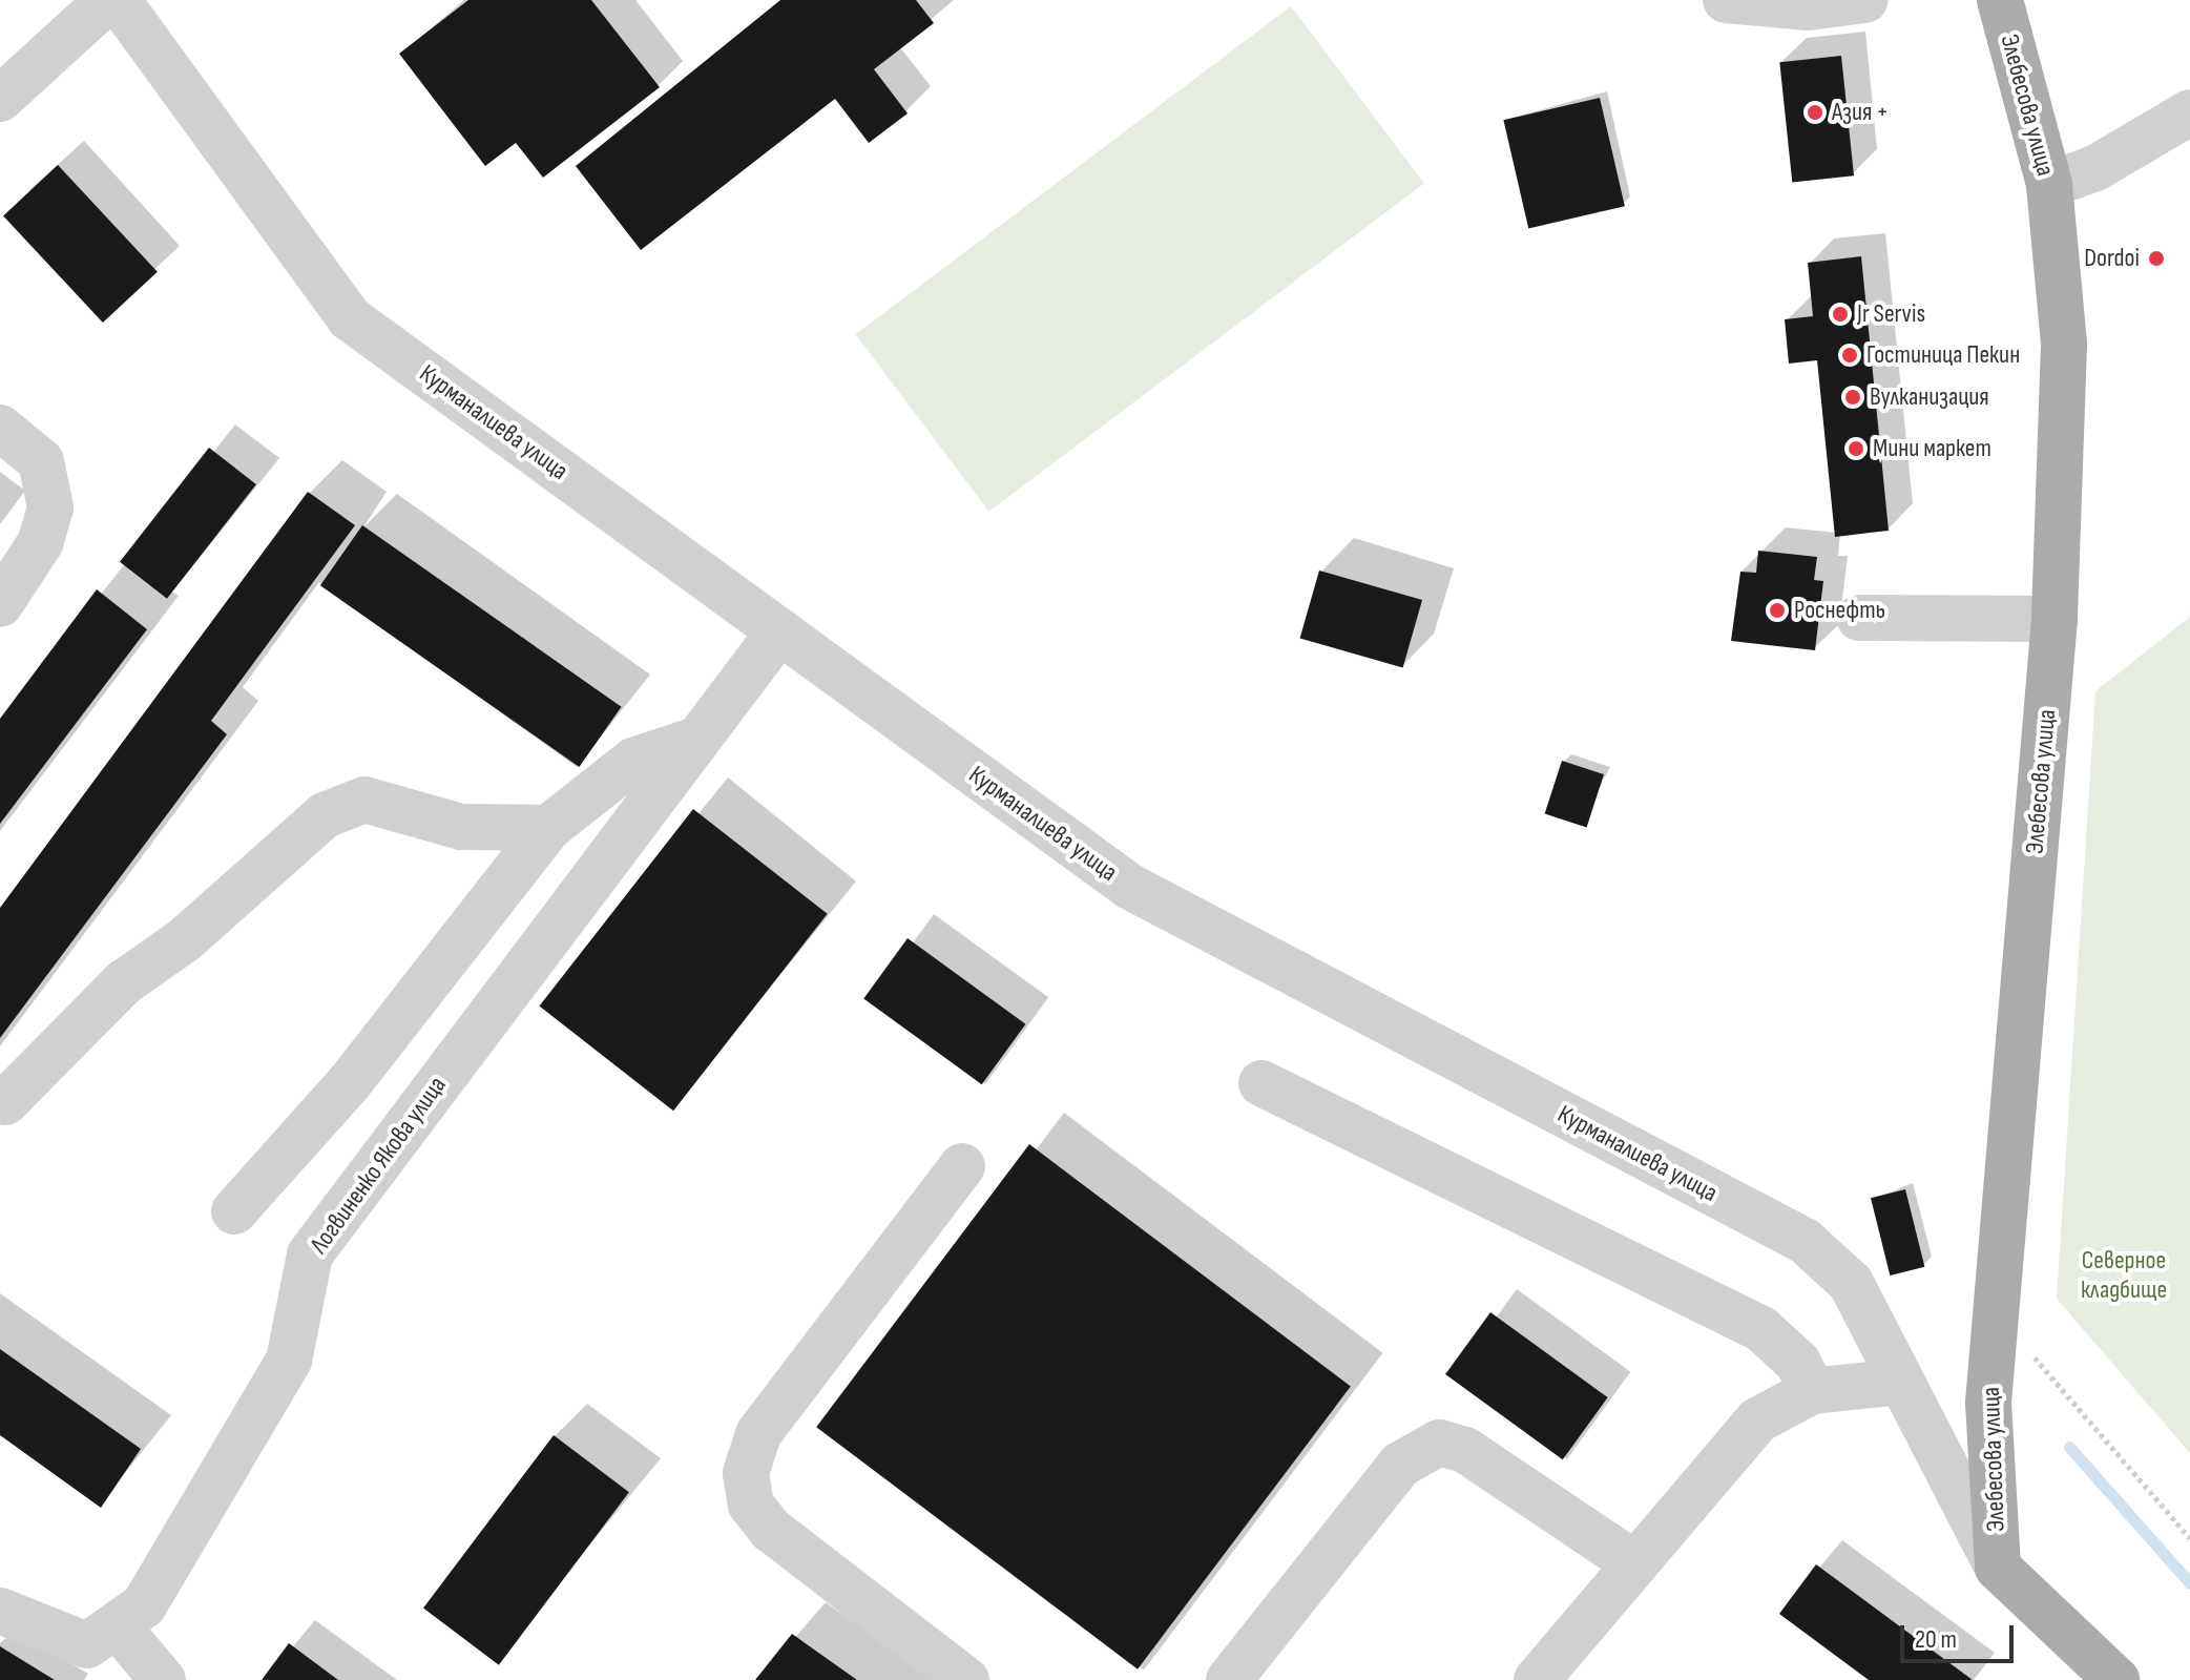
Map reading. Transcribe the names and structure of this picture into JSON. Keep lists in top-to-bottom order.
{
  "streets": {
    "main road": ["Элебесова улица"],
    "street": ["Курманалиева улица", "Логвиненко Якова улица"]
  },
  "crossings": [
    ["Элебесова улица", "Курманалиева улица"],
    ["Курманалиева улица", "Логвиненко Якова улица"]
  ],
  "parks": ["Северное кладбище"],
  "places": [
    "Азия +",
    "Dordoi",
    "Jr Servis",
    "Гостиница Пекин",
    "Вулканизация",
    "Мини маркет",
    "Роснефть"
  ],
  "scale_bar": "20 m"
}
